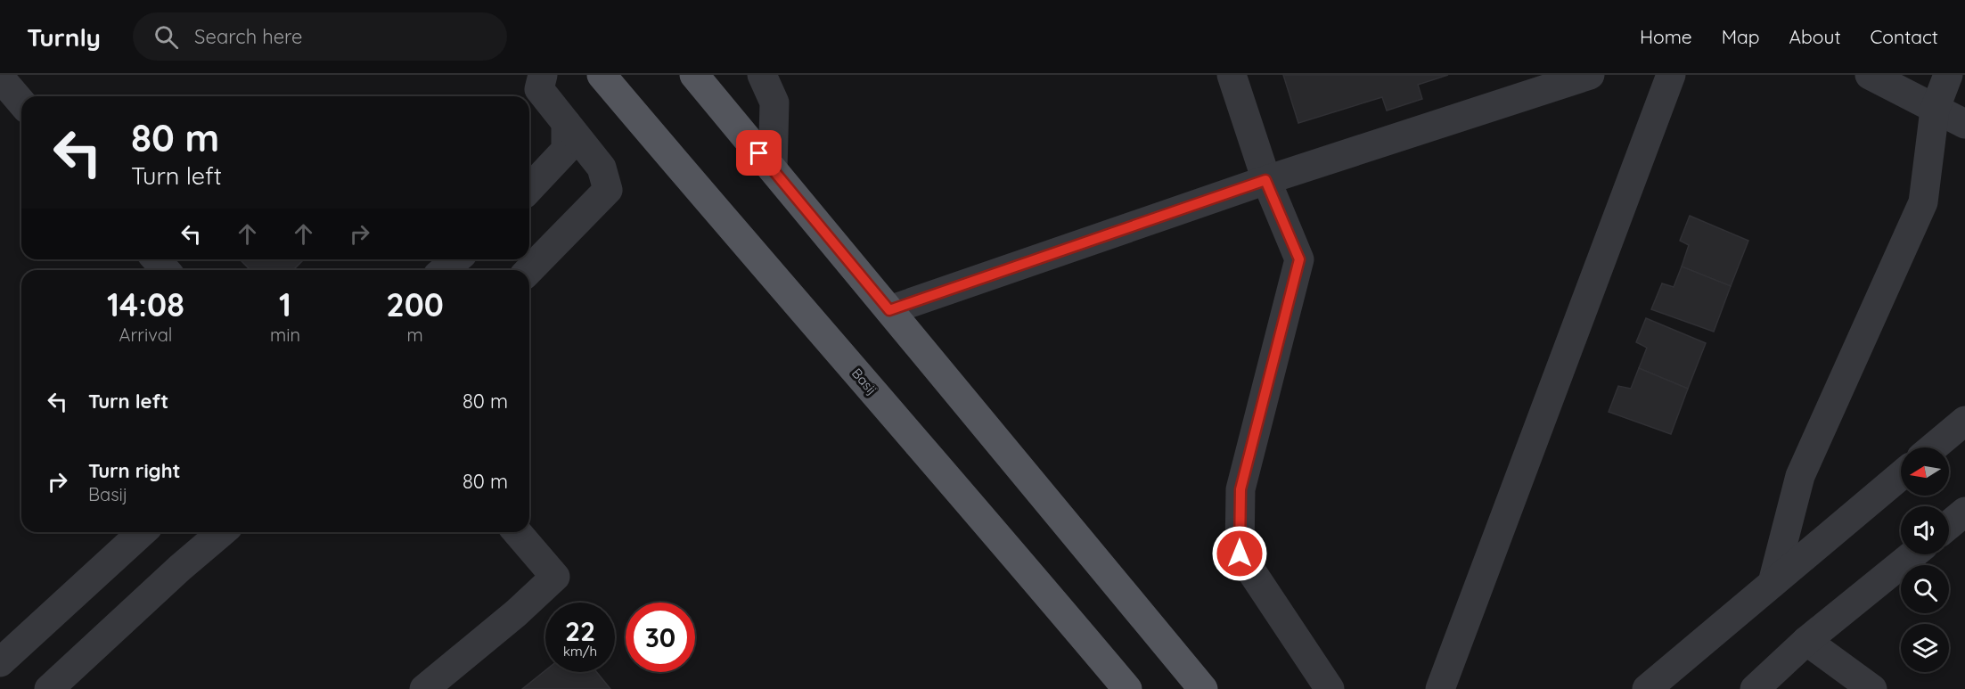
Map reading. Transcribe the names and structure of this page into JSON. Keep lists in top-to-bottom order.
{
  "streets": {
    "main road": ["Basij"]
  },
  "north": "left",
  "page": {
    "header": "Turnly",
    "search": "Search here",
    "nav": [
      "Home",
      "Map",
      "About",
      "Contact"
    ],
    "turn": ["80 m", "Turn left"],
    "eta": [
      "14:08",
      "Arrival",
      "1",
      "min",
      "200",
      "m"
    ],
    "list": [
      {
        "name": "Turn left",
        "value": "80 m"
      },
      {
        "name": "Turn right",
        "note": "Basij",
        "value": "80 m"
      }
    ],
    "speed": "22 km/h",
    "limit": "30"
  }
}
